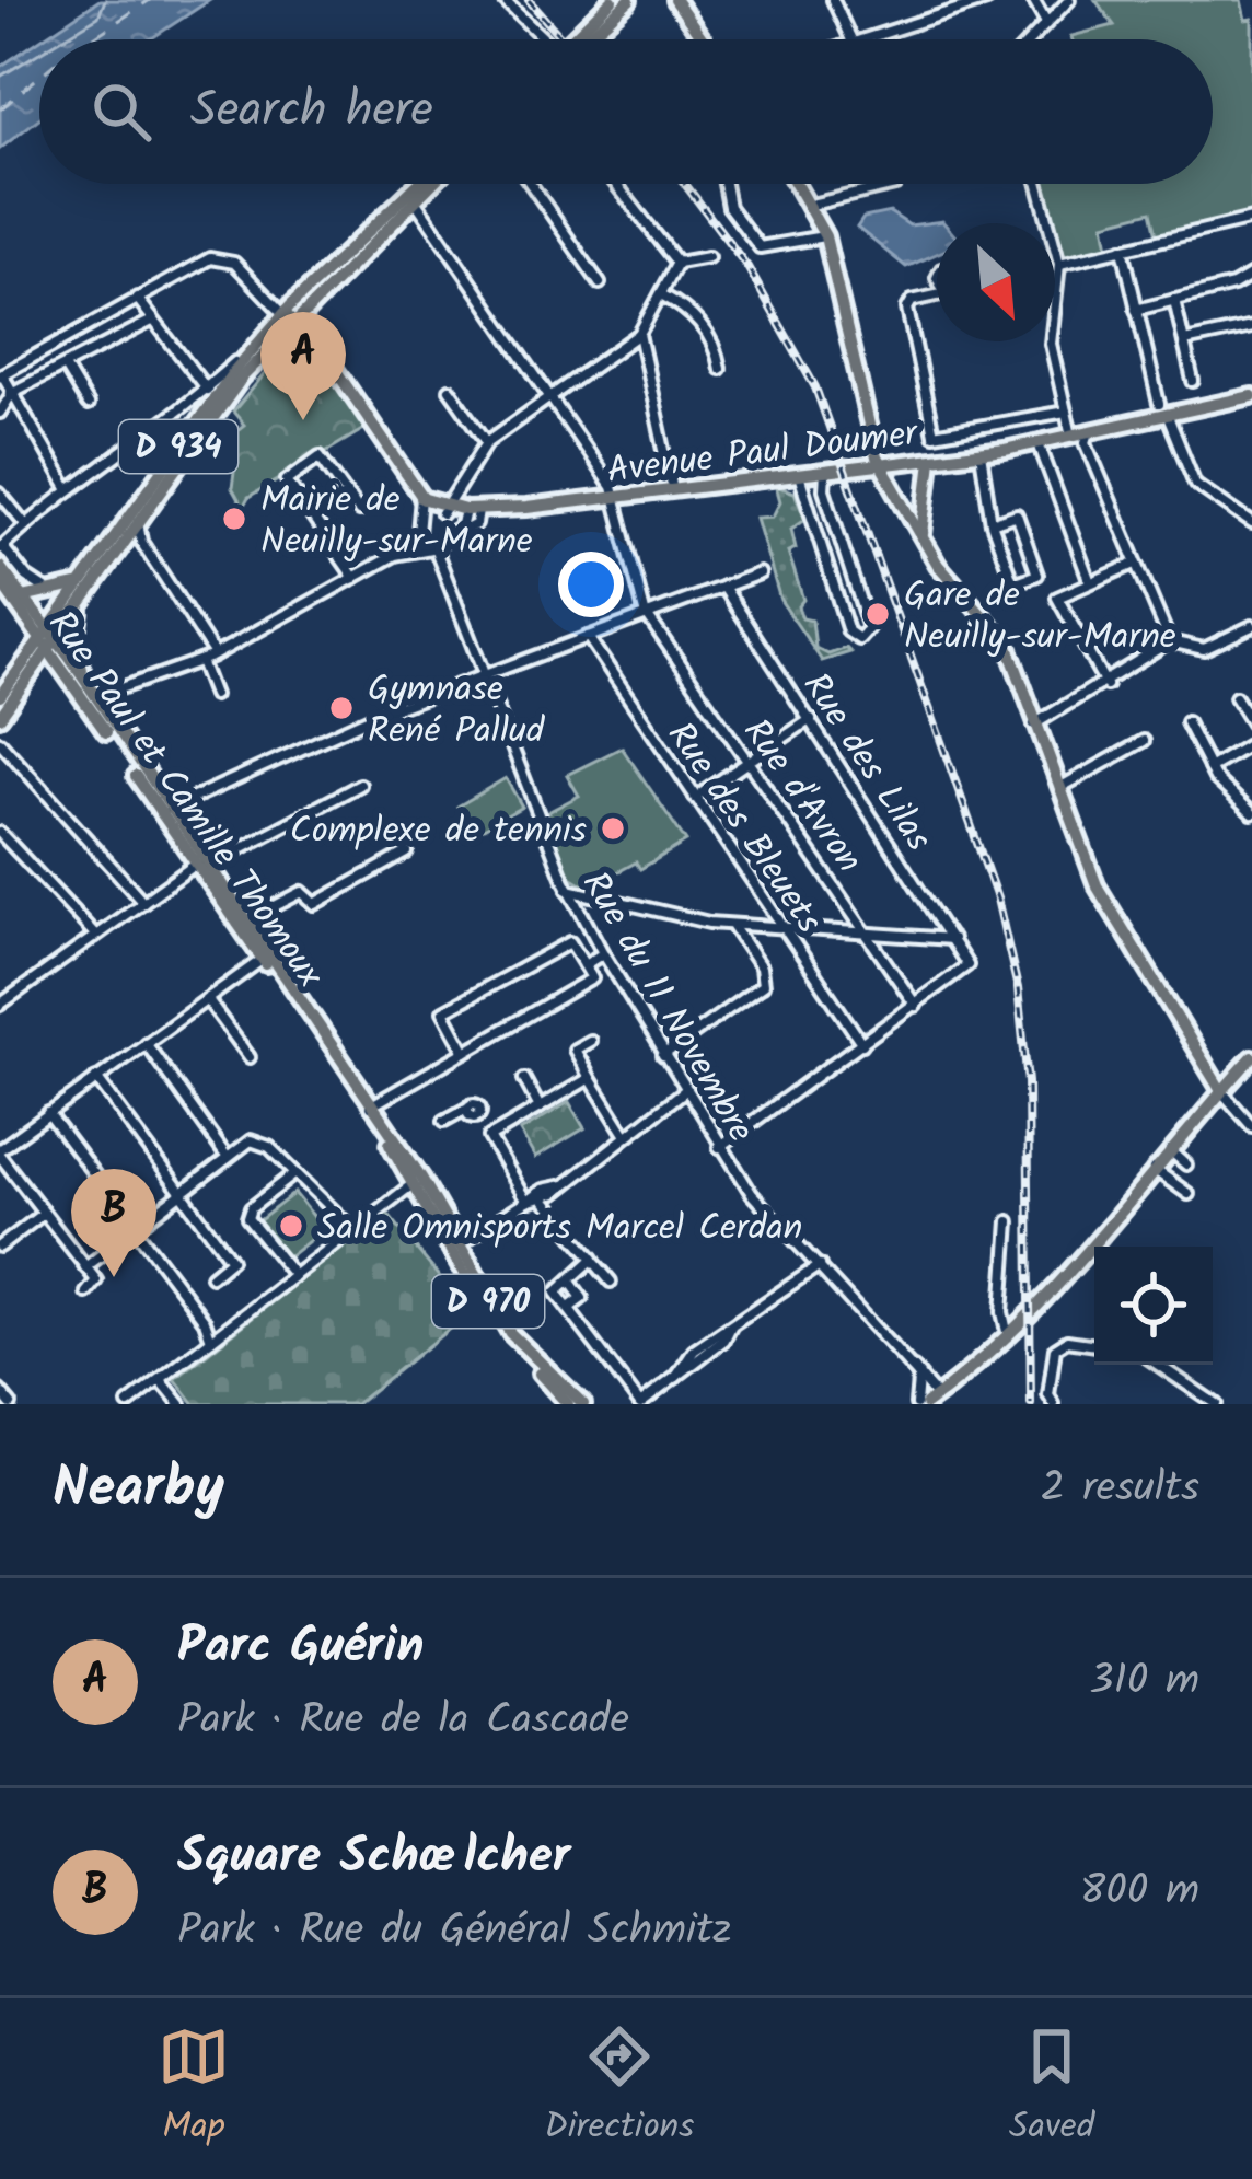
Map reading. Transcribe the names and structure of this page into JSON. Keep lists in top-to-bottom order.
{
  "streets": {
    "main road": [
      "D 934",
      "Avenue Paul Doumer",
      "Rue Paul et Camille Thomoux",
      "D 970"
    ],
    "street": [
      "Rue des Lilas",
      "Rue d'Avron",
      "Rue des Bleuets",
      "Rue du 11 Novembre"
    ]
  },
  "crossings": [
    ["D 934", "Rue d'Avron"],
    ["D 934", "Rue Paul et Camille Thomoux"],
    ["Avenue Paul Doumer", "Rue d'Avron"],
    ["Avenue Paul Doumer", "Rue Paul et Camille Thomoux"],
    ["Avenue Paul Doumer", "Rue du 11 Novembre"],
    ["Rue des Lilas", "Rue d'Avron"],
    ["Rue Paul et Camille Thomoux", "D 970"]
  ],
  "places": [
    "Mairie de Neuilly-sur-Marne",
    "Gare de Neuilly-sur-Marne",
    "Gymnase René Pallud",
    "Complexe de tennis",
    "Salle Omnisports Marcel Cerdan"
  ],
  "north": "bottom right",
  "page": {
    "search": "Search here",
    "pins": ["A", "B"],
    "heading": ["Nearby", "2 results"],
    "list": [
      {
        "mark": "A",
        "name": "Parc Guérin",
        "note": "Park · Rue de la Cascade",
        "value": "310 m"
      },
      {
        "mark": "B",
        "name": "Square Schœlcher",
        "note": "Park · Rue du Général Schmitz",
        "value": "800 m"
      }
    ],
    "nav": ["Map", "Directions", "Saved"]
  }
}
